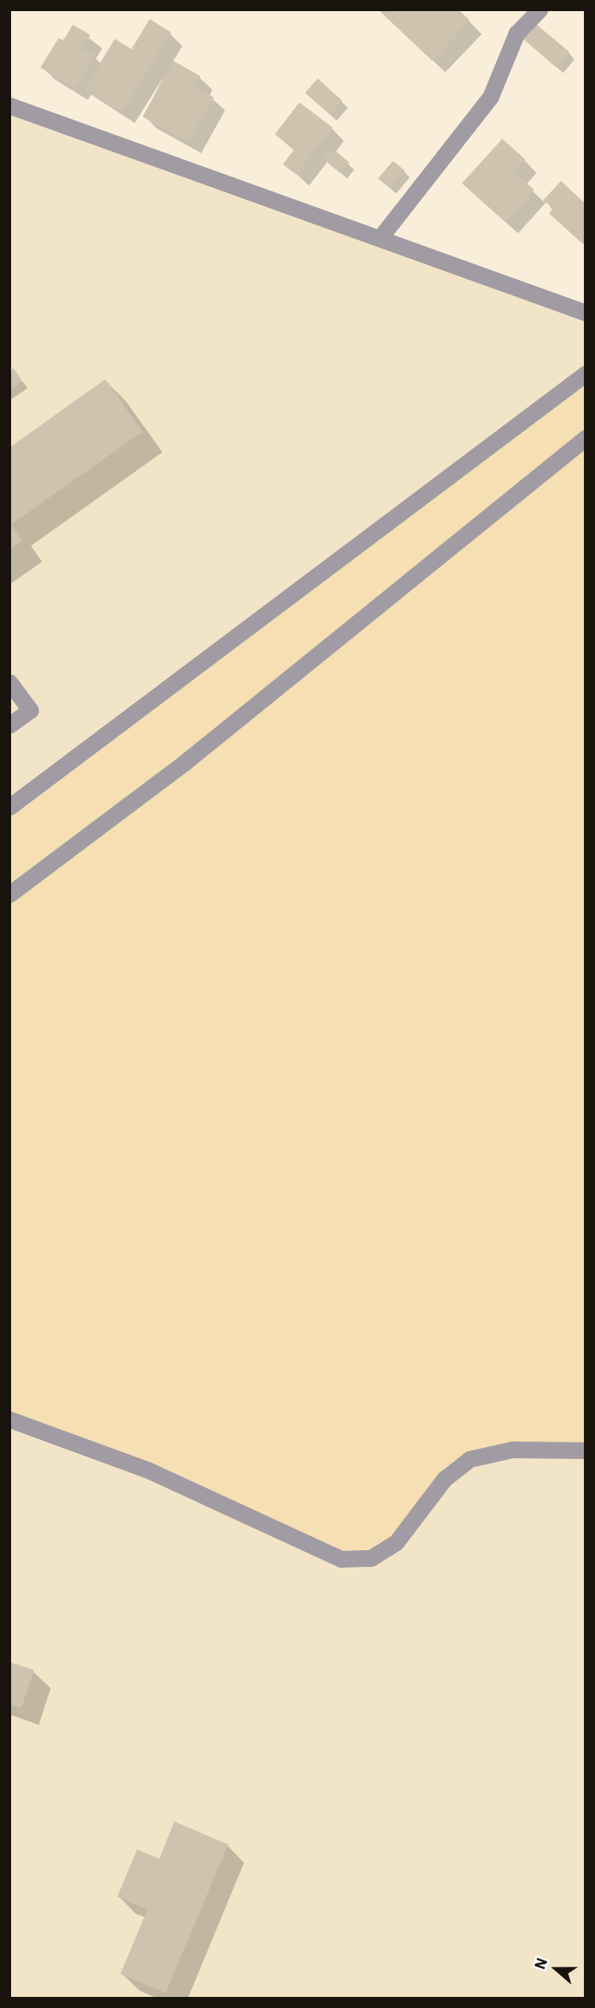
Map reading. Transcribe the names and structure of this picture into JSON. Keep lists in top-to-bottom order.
{
  "north": "left"
}
